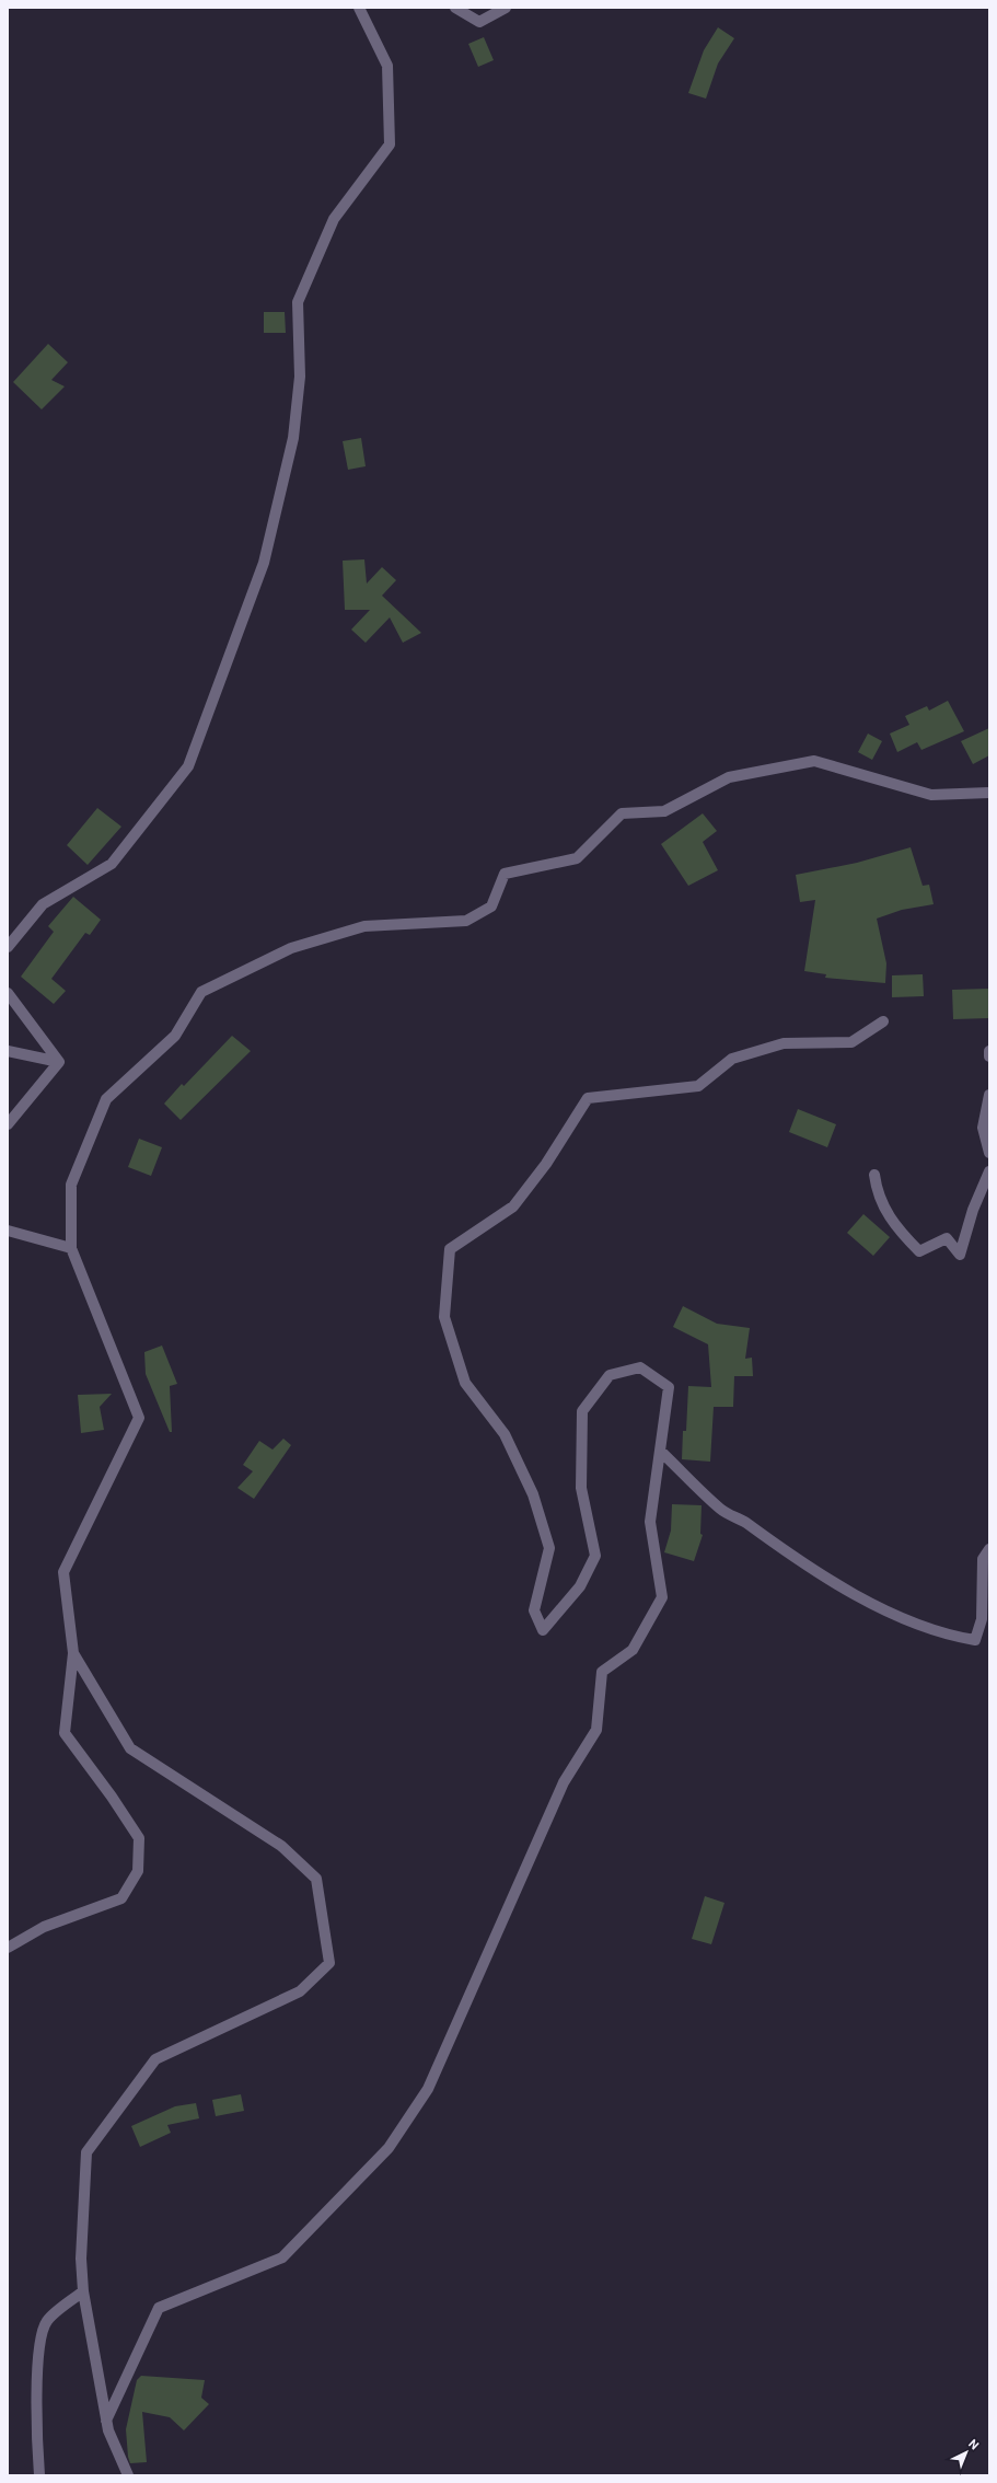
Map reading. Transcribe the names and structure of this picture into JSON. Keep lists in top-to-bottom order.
{
  "north": "top right"
}
